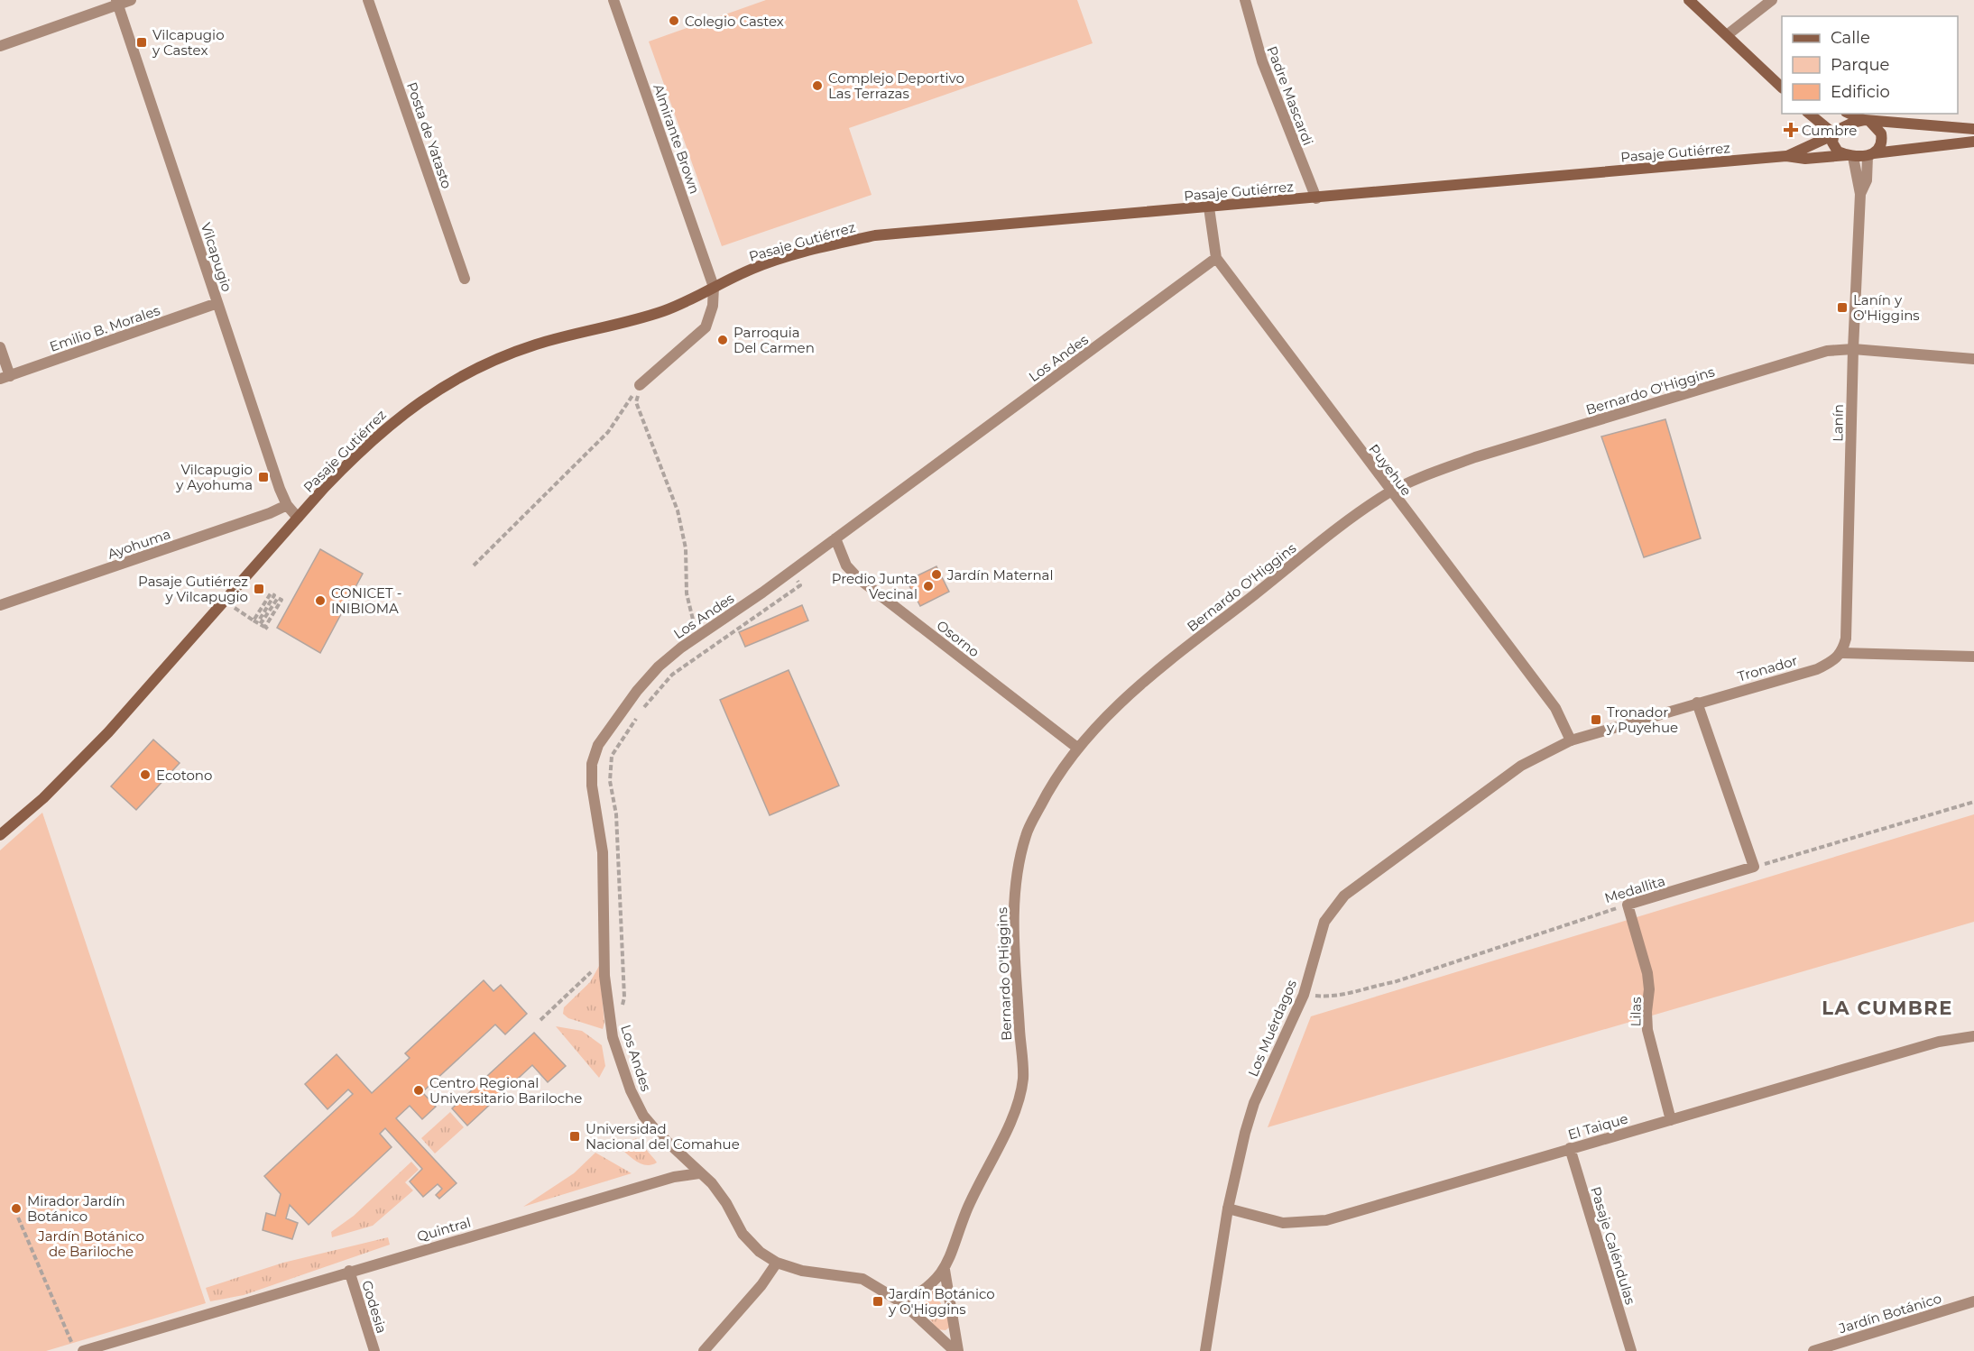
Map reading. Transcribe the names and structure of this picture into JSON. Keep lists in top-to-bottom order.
{
  "streets": {
    "main road": ["Pasaje Gutiérrez"],
    "street": [
      "Padre Mascardi",
      "Posta de Yatasto",
      "Almirante Brown",
      "Vilcapugio",
      "Emilio B. Morales",
      "Los Andes",
      "Bernardo O'Higgins",
      "Lanín",
      "Puyehue",
      "Ayohuma",
      "Osorno",
      "Tronador",
      "Medallita",
      "Lilas",
      "Los Muérdagos",
      "El Taique",
      "Quintral",
      "Pasaje Caléndulas",
      "Godesia",
      "Jardín Botánico"
    ]
  },
  "crossings": [
    ["Padre Mascardi", "Pasaje Gutiérrez"],
    ["Almirante Brown", "Pasaje Gutiérrez"],
    ["Pasaje Gutiérrez", "Vilcapugio"],
    ["Pasaje Gutiérrez", "Lanín"],
    ["Pasaje Gutiérrez", "Puyehue"],
    ["Vilcapugio", "Emilio B. Morales"],
    ["Vilcapugio", "Ayohuma"],
    ["Los Andes", "Puyehue"],
    ["Los Andes", "Osorno"],
    ["Los Andes", "Quintral"],
    ["Bernardo O'Higgins", "Lanín"],
    ["Bernardo O'Higgins", "Puyehue"],
    ["Bernardo O'Higgins", "Osorno"],
    ["Lanín", "Tronador"],
    ["Puyehue", "Tronador"],
    ["Puyehue", "Los Muérdagos"],
    ["Tronador", "Los Muérdagos"],
    ["Medallita", "Lilas"],
    ["Medallita", "Los Muérdagos"],
    ["Lilas", "El Taique"],
    ["Los Muérdagos", "El Taique"],
    ["El Taique", "Pasaje Caléndulas"],
    ["Quintral", "Godesia"]
  ],
  "districts": ["LA CUMBRE"],
  "parks": ["Jardín Botánico de Bariloche"],
  "places": {
    "other": [
      "Colegio Castex",
      "Complejo Deportivo Las Terrazas",
      "Parroquia Del Carmen",
      "Jardín Maternal",
      "Predio Junta Vecinal",
      "CONICET - INIBIOMA",
      "Ecotono",
      "Centro Regional Universitario Bariloche",
      "Mirador Jardín Botánico"
    ],
    "transit": [
      "Vilcapugio y Castex",
      "Lanín y O'Higgins",
      "Vilcapugio y Ayohuma",
      "Pasaje Gutiérrez y Vilcapugio",
      "Tronador y Puyehue",
      "Universidad Nacional del Comahue",
      "Jardín Botánico y O'Higgins"
    ],
    "health": ["Cumbre"]
  },
  "legend": ["Calle", "Parque", "Edificio"]
}
